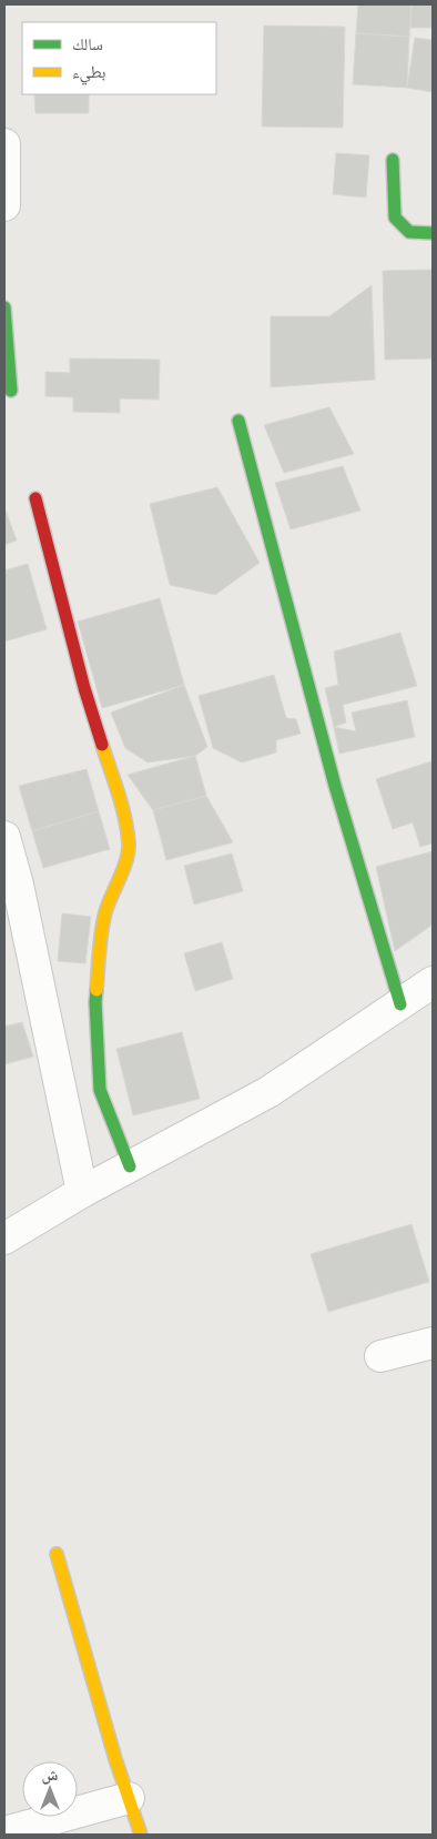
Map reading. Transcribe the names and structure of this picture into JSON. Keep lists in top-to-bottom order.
{
  "legend": ["سالك", "بطيء"],
  "north": "top"
}
